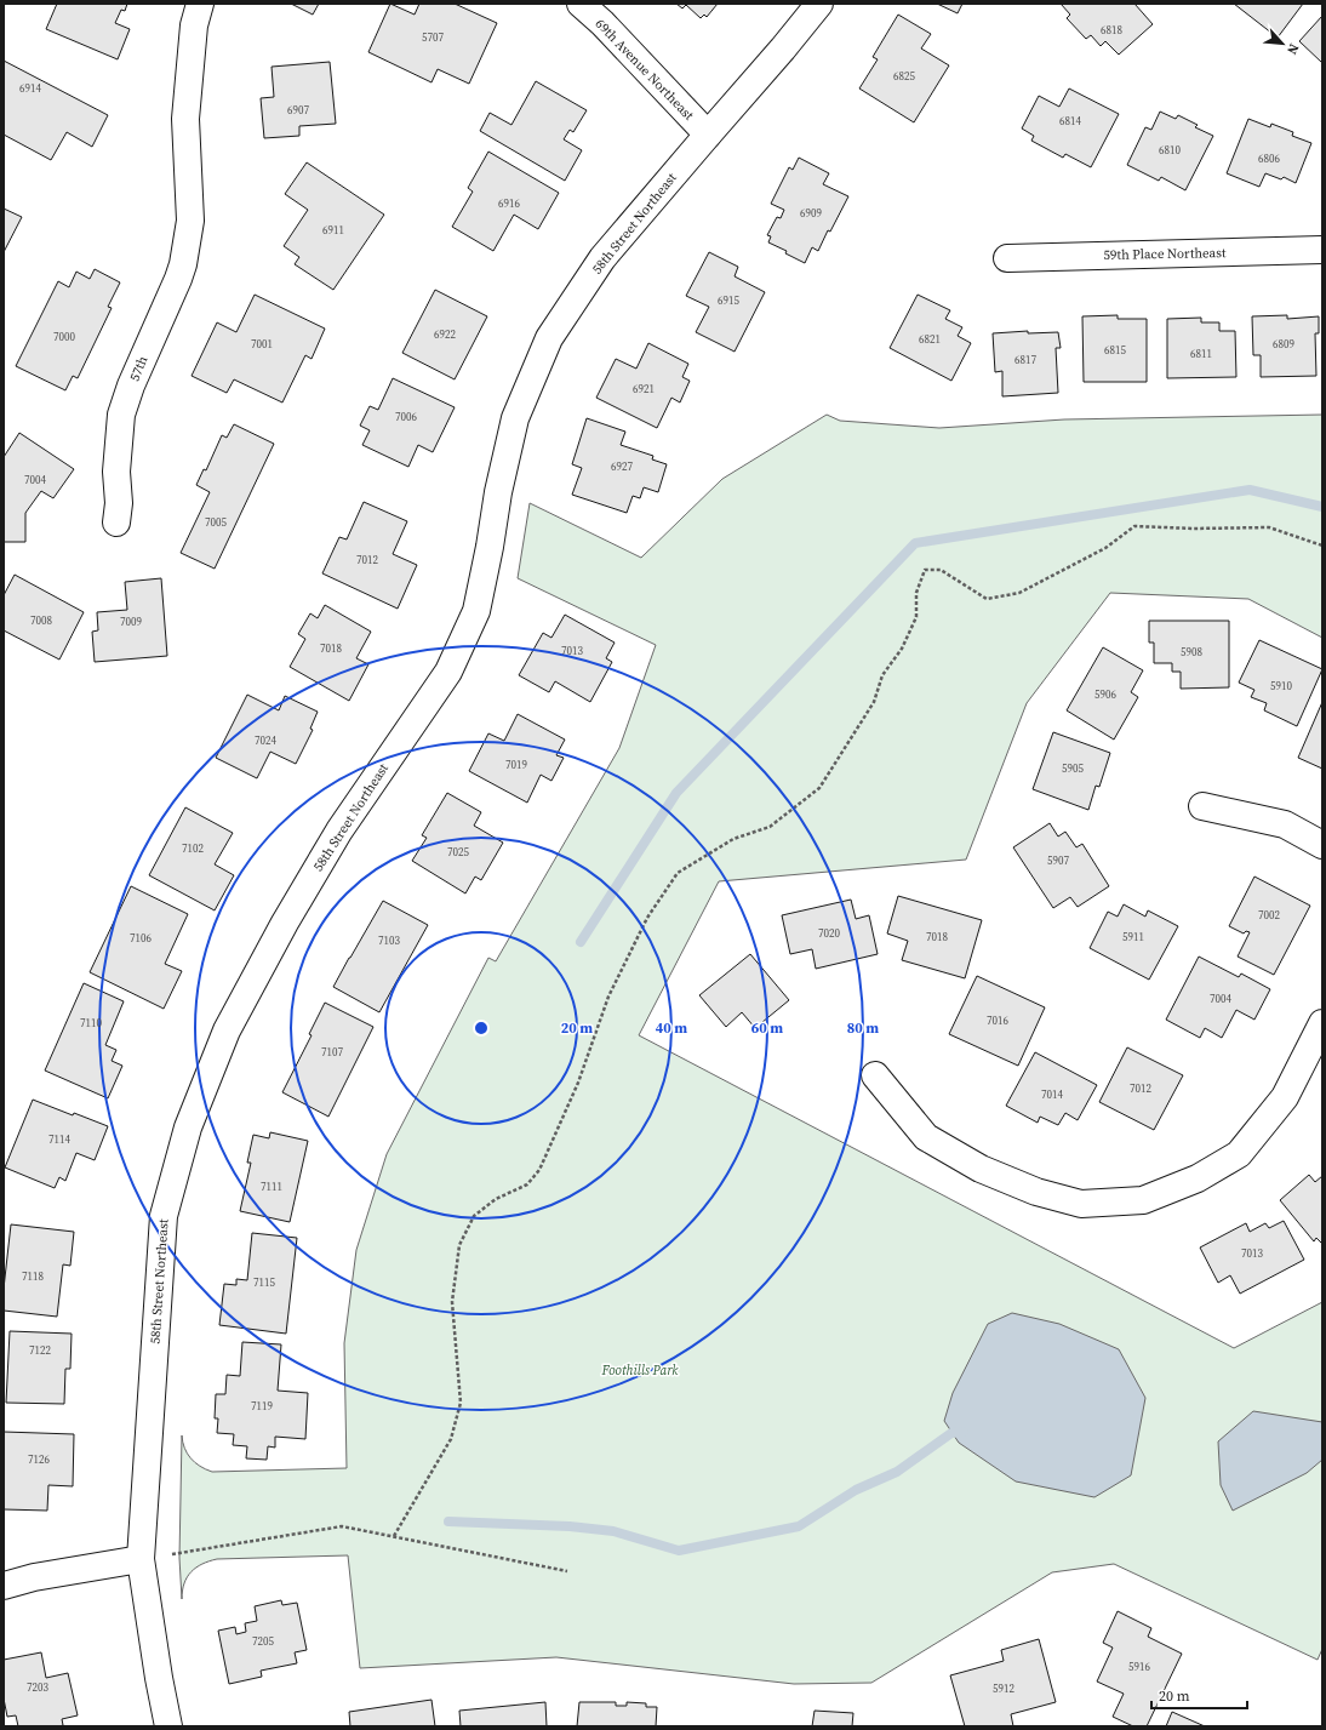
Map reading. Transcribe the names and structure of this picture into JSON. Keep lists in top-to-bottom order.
{
  "streets": {
    "street": [
      "69th Avenue Northeast",
      "58th Street Northeast",
      "59th Place Northeast",
      "57th"
    ]
  },
  "crossings": [
    ["69th Avenue Northeast", "58th Street Northeast"]
  ],
  "parks": ["Foothills Park"],
  "house_numbers": [
    "6818",
    "5707",
    "6825",
    "6914",
    "6907",
    "6814",
    "6810",
    "6806",
    "6916",
    "6909",
    "6911",
    "6915",
    "6922",
    "7000",
    "6821",
    "7001",
    "6809",
    "6815",
    "6811",
    "6817",
    "6921",
    "7006",
    "6927",
    "7004",
    "7005",
    "7012",
    "7008",
    "7009",
    "7018",
    "7013",
    "5908",
    "5910",
    "5906",
    "7024",
    "7019",
    "5905",
    "7102",
    "7025",
    "5907",
    "7002",
    "7020",
    "7018",
    "5911",
    "7106",
    "7103",
    "7004",
    "7016",
    "7110",
    "7107",
    "7012",
    "7014",
    "7114",
    "7111",
    "7013",
    "7118",
    "7115",
    "7122",
    "7119",
    "7126",
    "7205",
    "5916",
    "7203",
    "5912"
  ],
  "scale_bar": "20 m",
  "north": "bottom right",
  "rings": [
    "20 m",
    "40 m",
    "60 m",
    "80 m"
  ]
}
